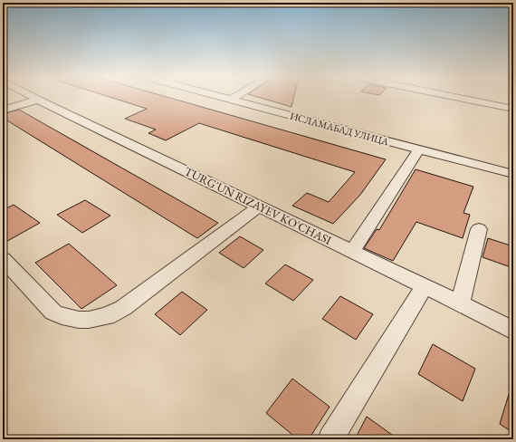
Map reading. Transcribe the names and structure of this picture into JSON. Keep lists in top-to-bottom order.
{
  "streets": {
    "street": ["ИСЛАМАБАД УЛИЦА", "TURG'UN RIZAYEV KO'CHASI"]
  }
}
